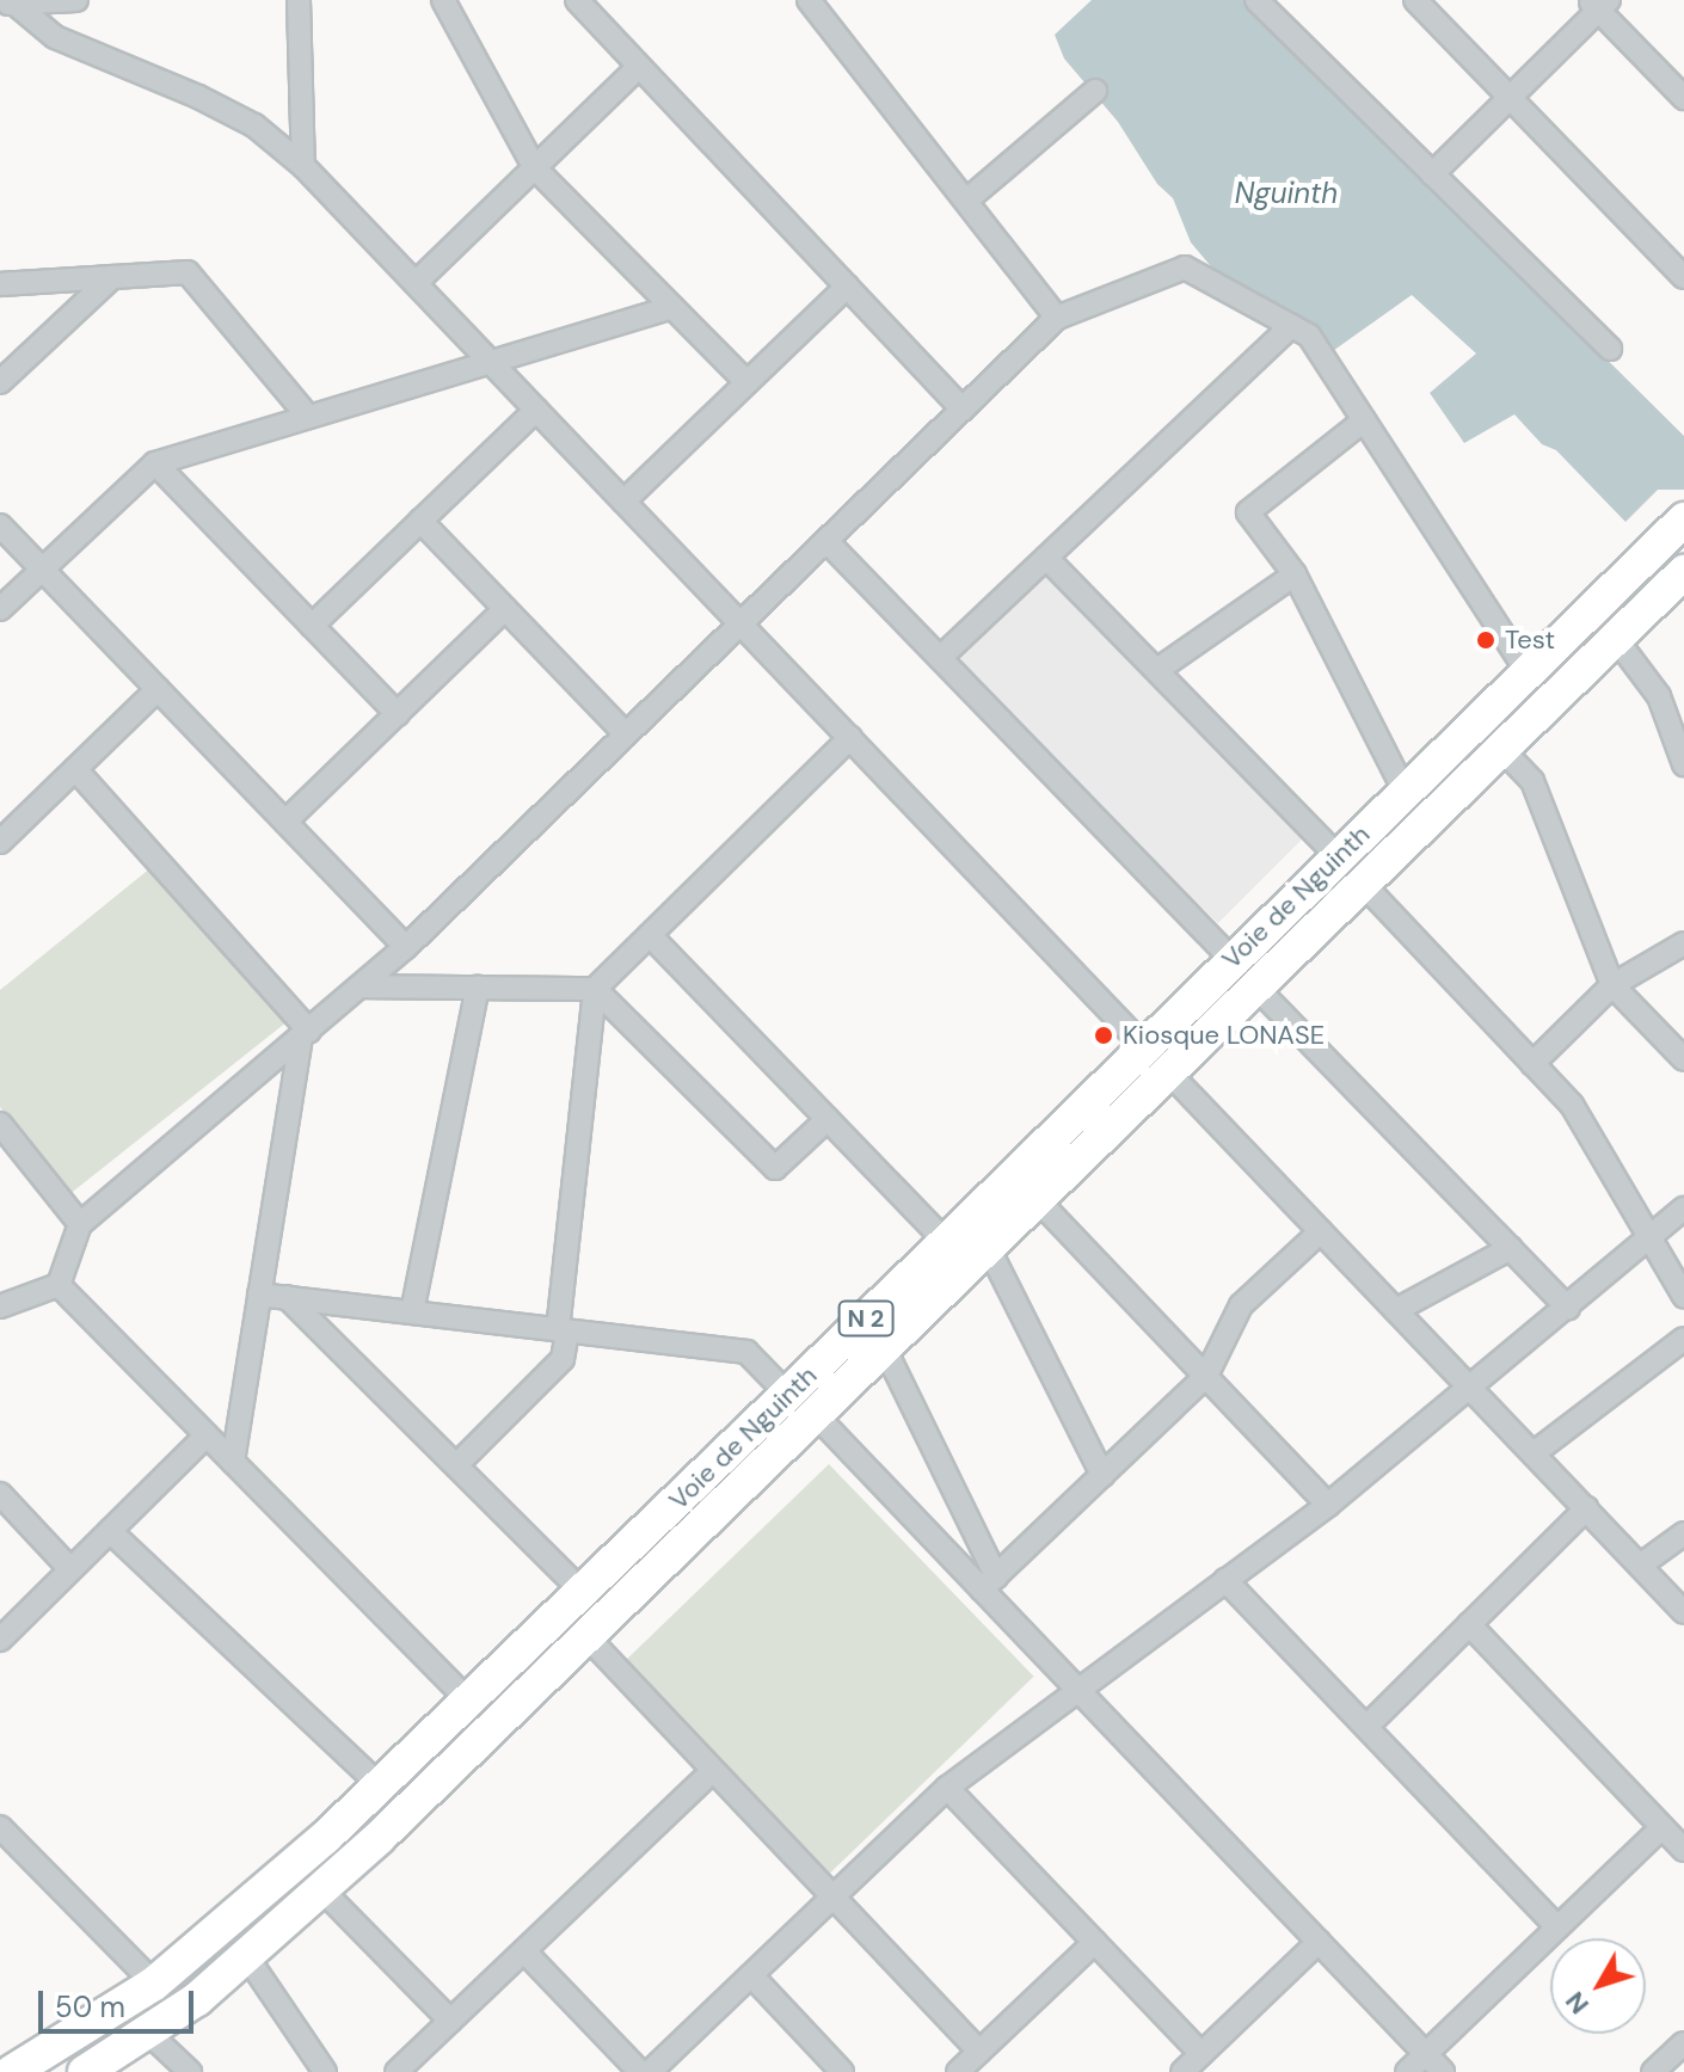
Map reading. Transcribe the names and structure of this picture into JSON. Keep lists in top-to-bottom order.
{
  "streets": {
    "highway": ["Voie de Nguinth", "N 2"]
  },
  "water": ["Nguinth"],
  "places": ["Test", "Kiosque LONASE"],
  "scale_bar": "50 m",
  "north": "bottom left"
}
